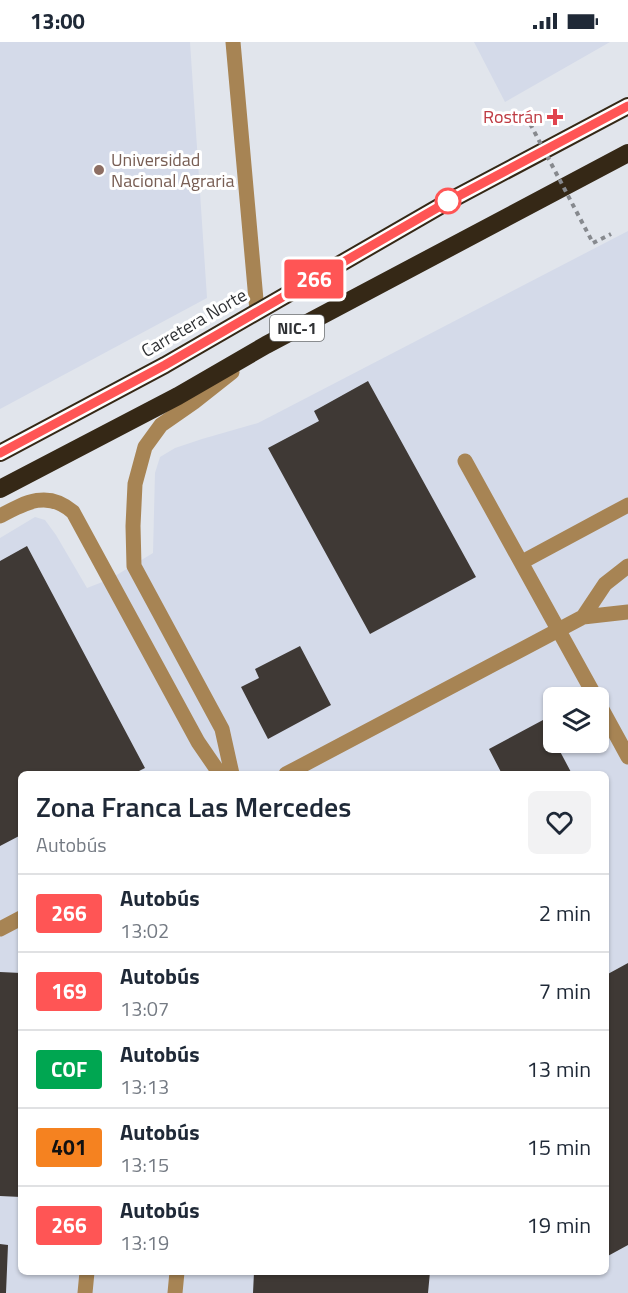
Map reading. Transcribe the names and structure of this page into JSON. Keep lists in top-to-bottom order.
{
  "streets": {
    "highway": ["Carretera Norte", "NIC-1"]
  },
  "places": {
    "health": ["Rostrán"],
    "other": ["Universidad Nacional Agraria"]
  },
  "lines": ["bus line 266"],
  "page": {
    "status": "13:00",
    "on_map": "266",
    "heading": ["Zona Franca Las Mercedes", "Autobús"],
    "list": [
      {
        "mark": "266",
        "name": "Autobús",
        "note": "13:02",
        "value": "2 min"
      },
      {
        "mark": "169",
        "name": "Autobús",
        "note": "13:07",
        "value": "7 min"
      },
      {
        "mark": "COF",
        "name": "Autobús",
        "note": "13:13",
        "value": "13 min"
      },
      {
        "mark": "401",
        "name": "Autobús",
        "note": "13:15",
        "value": "15 min"
      },
      {
        "mark": "266",
        "name": "Autobús",
        "note": "13:19",
        "value": "19 min"
      }
    ]
  }
}
